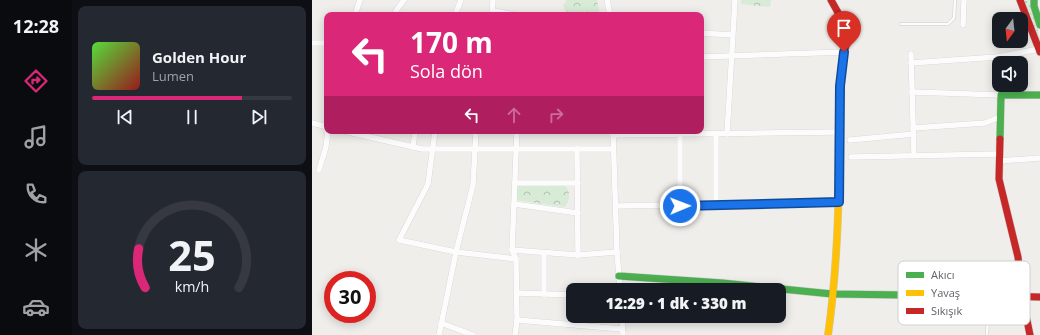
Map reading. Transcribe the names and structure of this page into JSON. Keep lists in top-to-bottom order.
{
  "legend": ["Akıcı", "Yavaş", "Sıkışık"],
  "north": "bottom",
  "page": {
    "tabs": "12:28",
    "turn": ["170 m", "Sola dön"],
    "song": ["Golden Hour", "Lumen"],
    "limit": "30",
    "trip": "12:29 · 1 dk · 330 m",
    "gauge": ["25", "km/h"]
  }
}
